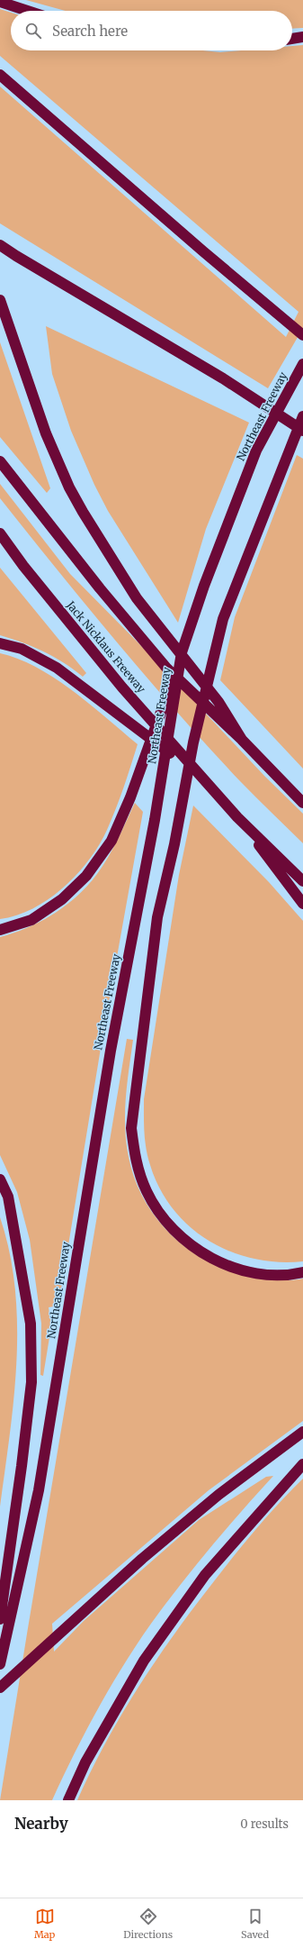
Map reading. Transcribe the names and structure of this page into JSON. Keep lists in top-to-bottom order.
{
  "streets": {
    "highway": ["Northeast Freeway", "Jack Nicklaus Freeway"]
  },
  "page": {
    "search": "Search here",
    "heading": ["Nearby", "0 results"],
    "nav": ["Map", "Directions", "Saved"]
  }
}
